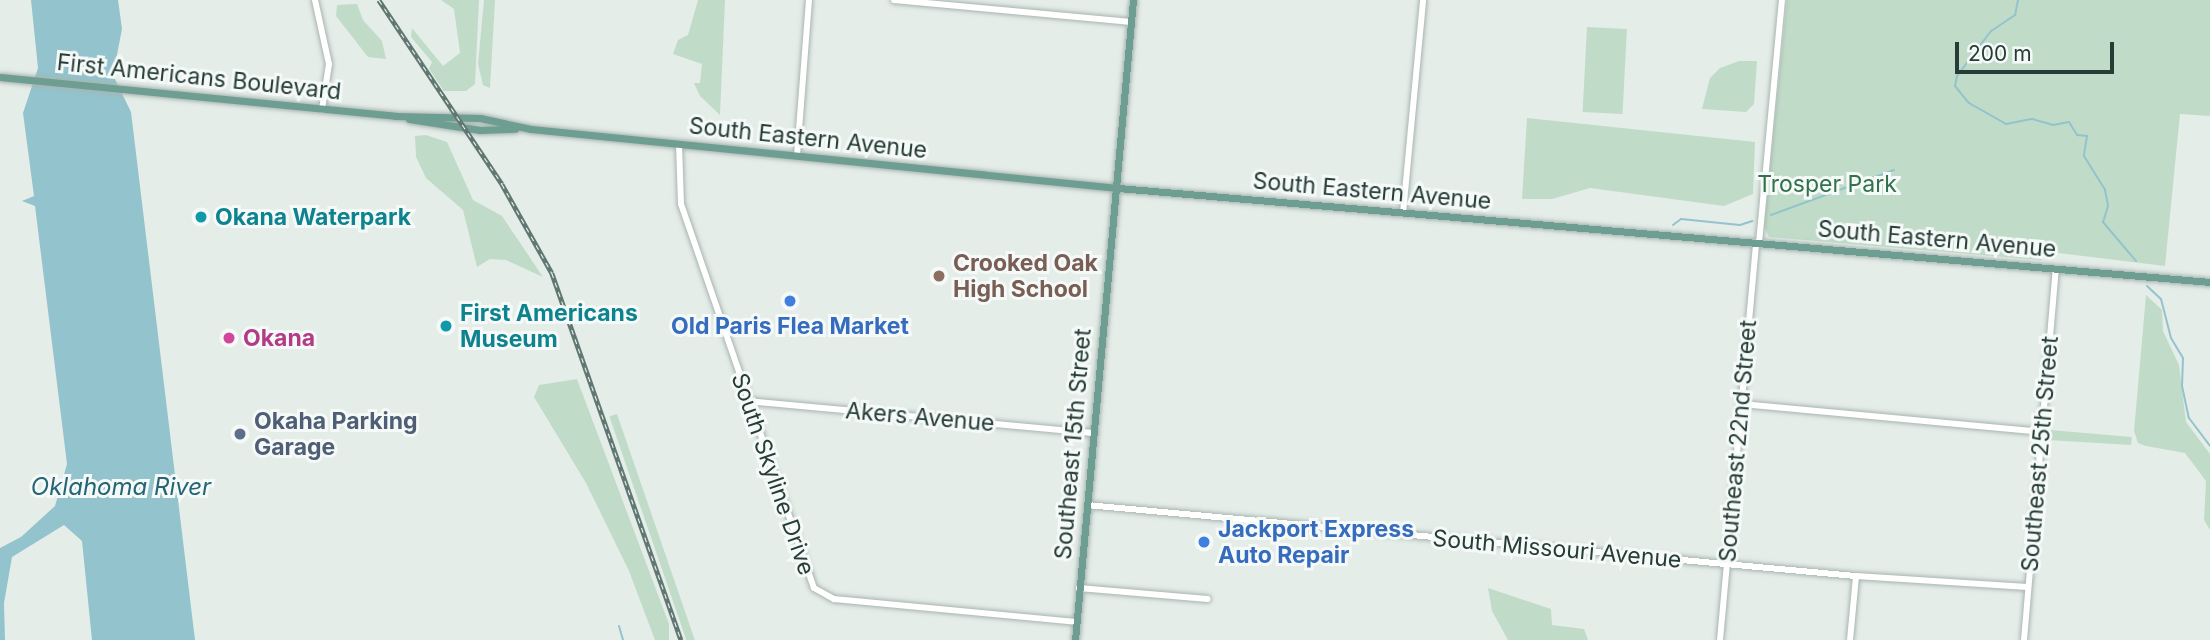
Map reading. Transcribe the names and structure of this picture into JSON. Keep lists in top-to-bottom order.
{
  "streets": {
    "main road": ["First Americans Boulevard", "South Eastern Avenue", "Southeast 15th Street"],
    "street": [
      "Akers Avenue",
      "Southeast 22nd Street",
      "Southeast 25th Street",
      "South Skyline Drive",
      "South Missouri Avenue"
    ]
  },
  "crossings": [
    ["First Americans Boulevard", "South Eastern Avenue"],
    ["South Eastern Avenue", "Southeast 22nd Street"],
    ["South Eastern Avenue", "Southeast 15th Street"],
    ["South Eastern Avenue", "Southeast 25th Street"],
    ["South Eastern Avenue", "South Skyline Drive"],
    ["Akers Avenue", "Southeast 15th Street"],
    ["Akers Avenue", "South Skyline Drive"],
    ["Southeast 22nd Street", "South Missouri Avenue"],
    ["Southeast 15th Street", "South Skyline Drive"],
    ["Southeast 15th Street", "South Missouri Avenue"],
    ["Southeast 25th Street", "South Missouri Avenue"]
  ],
  "water": ["Oklahoma River"],
  "parks": ["Trosper Park"],
  "places": [
    "Okana Waterpark",
    "Crooked Oak High School",
    "Old Paris Flea Market",
    "First Americans Museum",
    "Okana",
    "Okaha Parking Garage",
    "Jackport Express Auto Repair"
  ],
  "scale_bar": "200 m"
}
